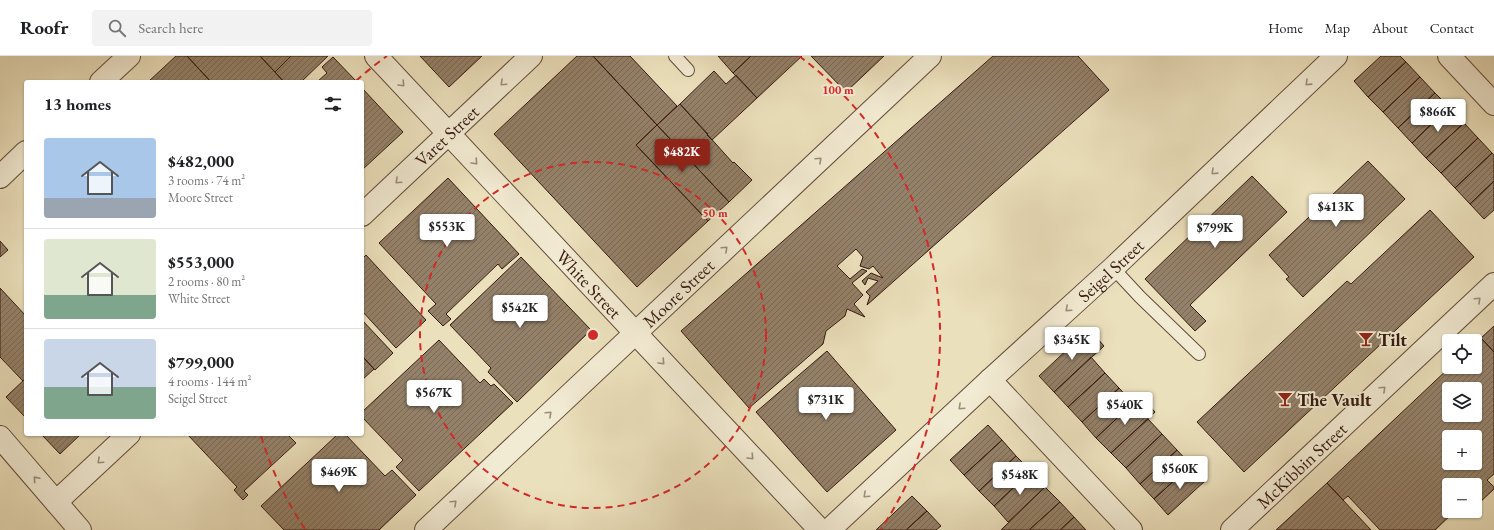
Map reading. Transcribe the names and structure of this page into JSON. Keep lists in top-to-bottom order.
{
  "streets": {
    "street": [
      "Varet Street",
      "Seigel Street",
      "White Street",
      "Moore Street",
      "McKibbin Street"
    ]
  },
  "crossings": [
    ["Varet Street", "White Street"],
    ["White Street", "Moore Street"]
  ],
  "one_way": [
    "Varet Street",
    "Seigel Street",
    "White Street",
    "Moore Street",
    "McKibbin Street"
  ],
  "places": {
    "bar": ["Tilt", "The Vault"]
  },
  "page": {
    "header": "Roofr",
    "search": "Search here",
    "nav": [
      "Home",
      "Map",
      "About",
      "Contact"
    ],
    "heading": "13 homes",
    "price": [
      "$866K",
      "$482K",
      "$413K",
      "$553K",
      "$799K",
      "$542K",
      "$345K",
      "$567K",
      "$731K",
      "$540K",
      "$560K",
      "$469K",
      "$548K"
    ],
    "list": [
      {
        "name": "$482,000",
        "note": "3 rooms · 74 m² · Moore Street"
      },
      {
        "name": "$553,000",
        "note": "2 rooms · 80 m² · White Street"
      },
      {
        "name": "$799,000",
        "note": "4 rooms · 144 m² · Seigel Street"
      }
    ],
    "map_buttons": ["+", "−"]
  },
  "rings": ["100 m", "50 m"]
}
